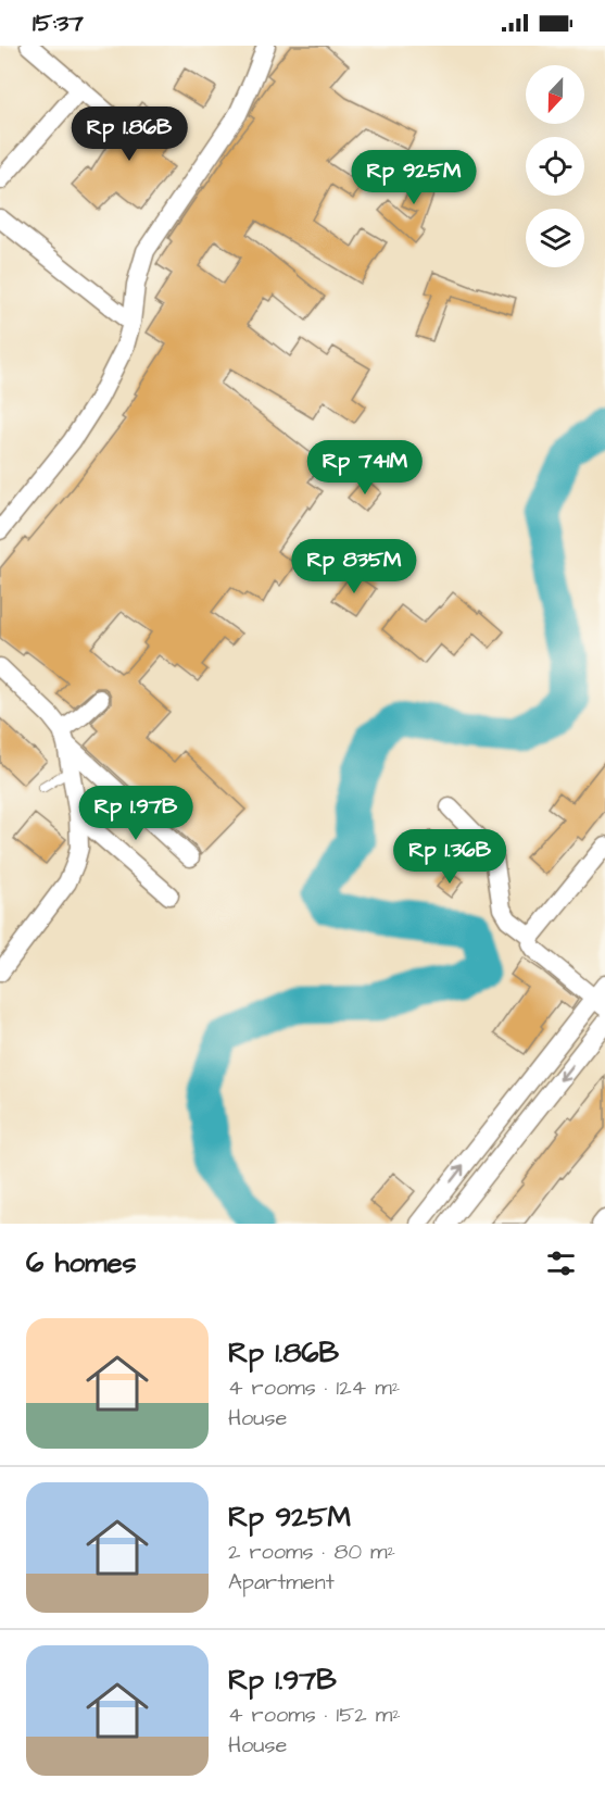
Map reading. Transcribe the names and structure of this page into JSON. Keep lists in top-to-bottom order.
{
  "north": "bottom",
  "page": {
    "status": "15:37",
    "price": [
      "Rp 1.86B",
      "Rp 925M",
      "Rp 741M",
      "Rp 835M",
      "Rp 1.97B",
      "Rp 1.36B"
    ],
    "heading": "6 homes",
    "list": [
      {
        "name": "Rp 1.86B",
        "note": "4 rooms · 124 m² · House"
      },
      {
        "name": "Rp 925M",
        "note": "2 rooms · 80 m² · Apartment"
      },
      {
        "name": "Rp 1.97B",
        "note": "4 rooms · 152 m² · House"
      }
    ]
  }
}
